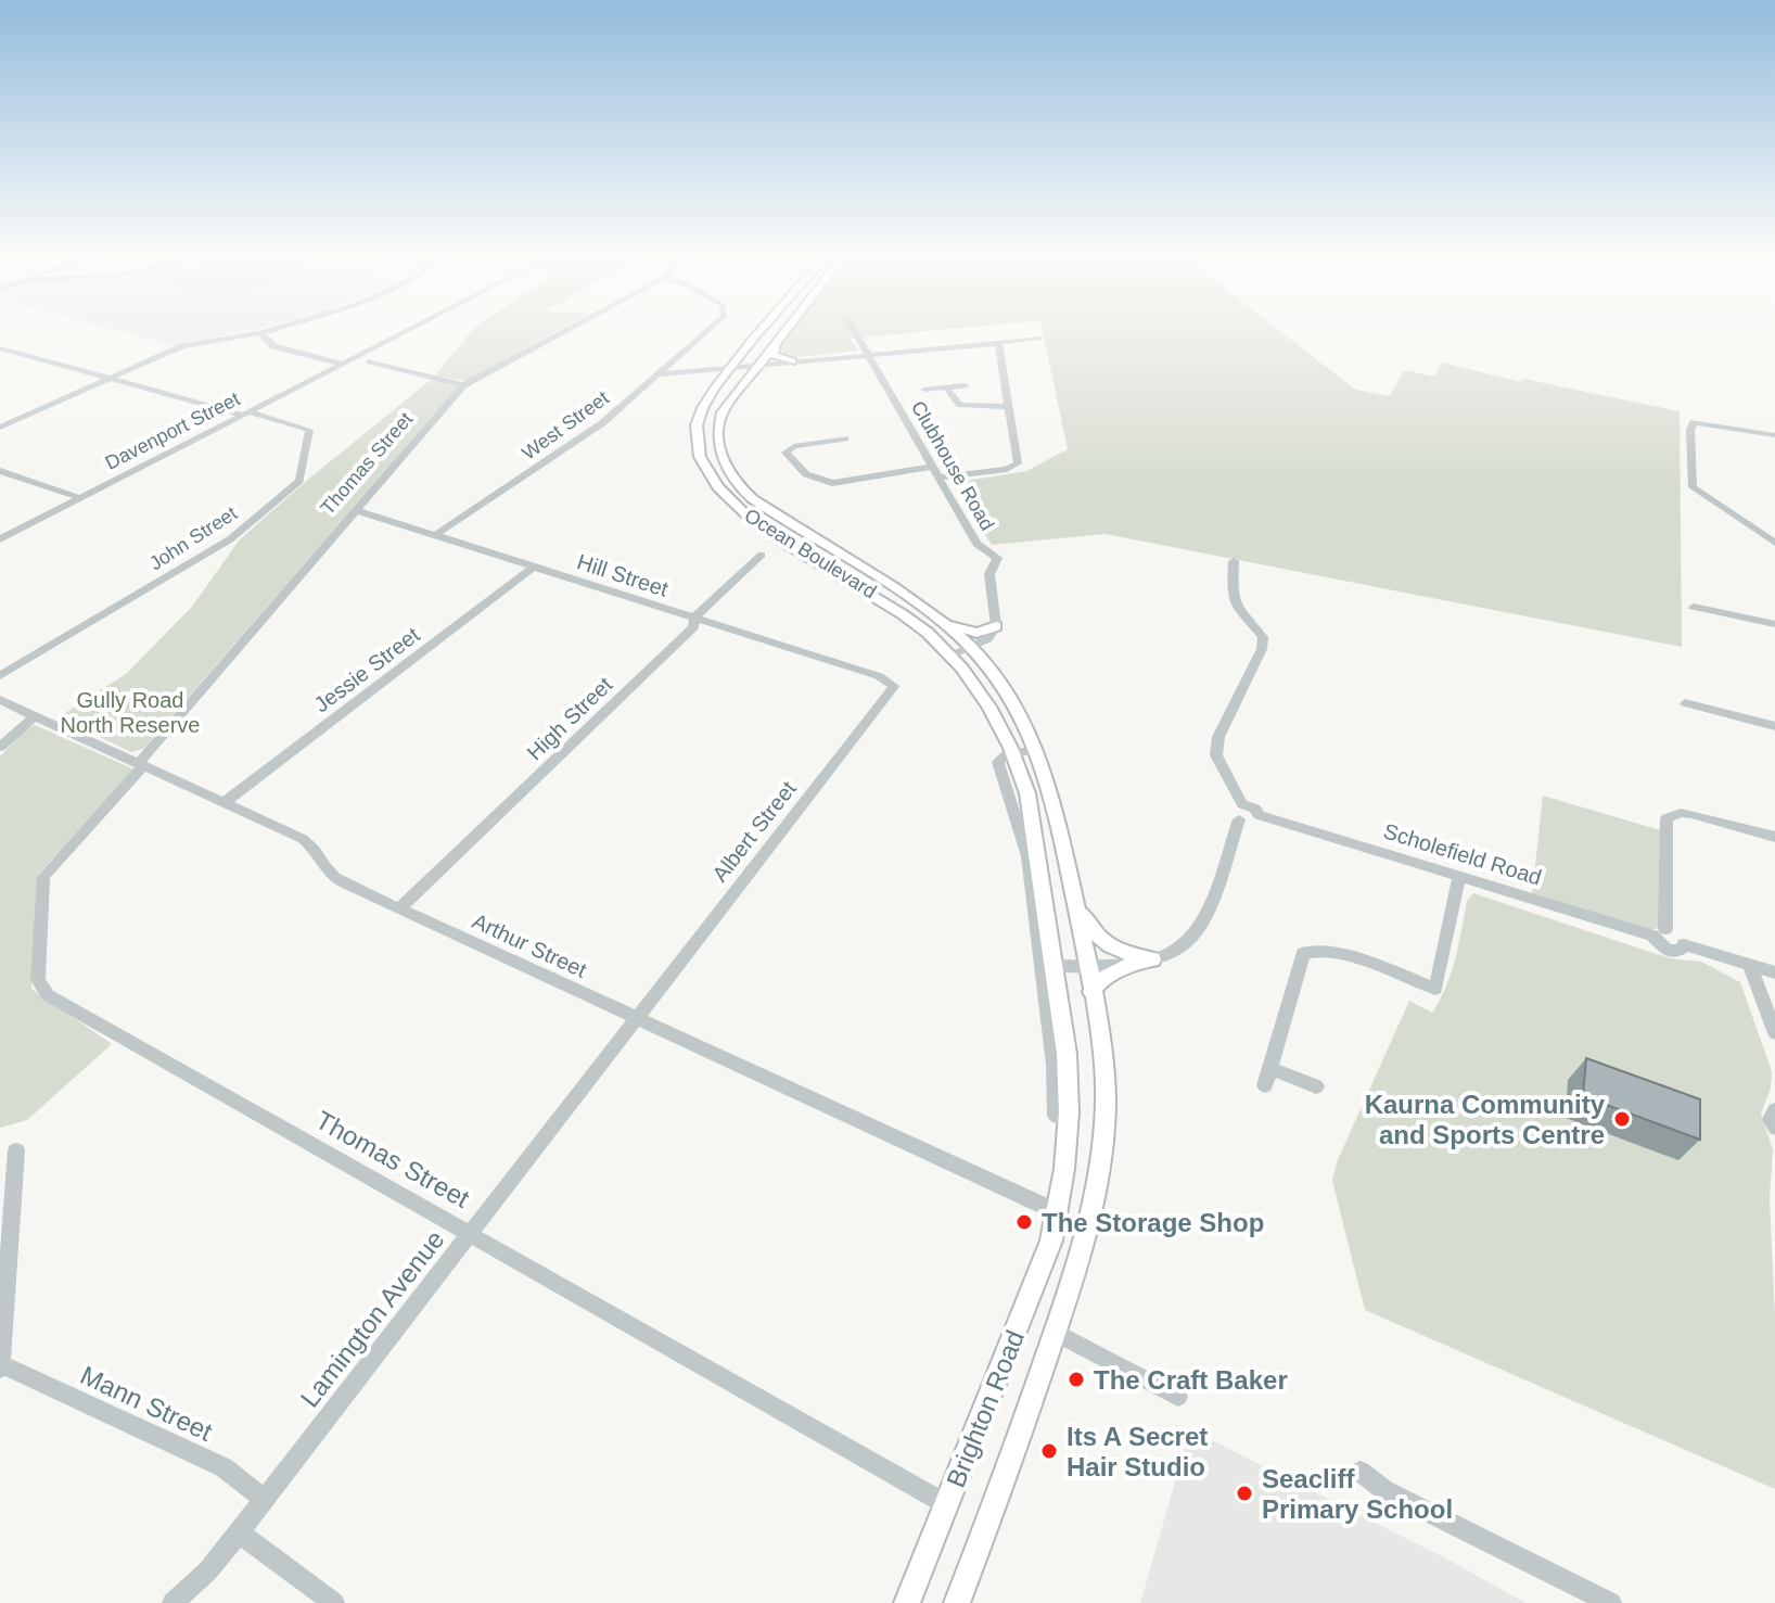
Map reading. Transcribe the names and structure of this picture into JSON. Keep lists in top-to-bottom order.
{
  "streets": {
    "main road": ["Ocean Boulevard", "Brighton Road"],
    "street": [
      "West Street",
      "Davenport Street",
      "Thomas Street",
      "Clubhouse Road",
      "John Street",
      "Hill Street",
      "Jessie Street",
      "High Street",
      "Albert Street",
      "Scholefield Road",
      "Arthur Street",
      "Lamington Avenue",
      "Mann Street"
    ]
  },
  "crossings": [
    ["West Street", "Hill Street"],
    ["Davenport Street", "John Street"],
    ["Thomas Street", "Hill Street"],
    ["Thomas Street", "Arthur Street"],
    ["Thomas Street", "Lamington Avenue"],
    ["Thomas Street", "Brighton Road"],
    ["Ocean Boulevard", "Arthur Street"],
    ["Ocean Boulevard", "Brighton Road"],
    ["Hill Street", "Jessie Street"],
    ["Hill Street", "High Street"],
    ["Hill Street", "Albert Street"],
    ["Jessie Street", "Arthur Street"],
    ["High Street", "Arthur Street"],
    ["Albert Street", "Arthur Street"],
    ["Albert Street", "Lamington Avenue"],
    ["Arthur Street", "Lamington Avenue"],
    ["Arthur Street", "Brighton Road"],
    ["Lamington Avenue", "Mann Street"]
  ],
  "parks": ["Gully Road North Reserve"],
  "places": [
    "Kaurna Community and Sports Centre",
    "The Storage Shop",
    "The Craft Baker",
    "Its A Secret Hair Studio",
    "Seacliff Primary School"
  ]
}
